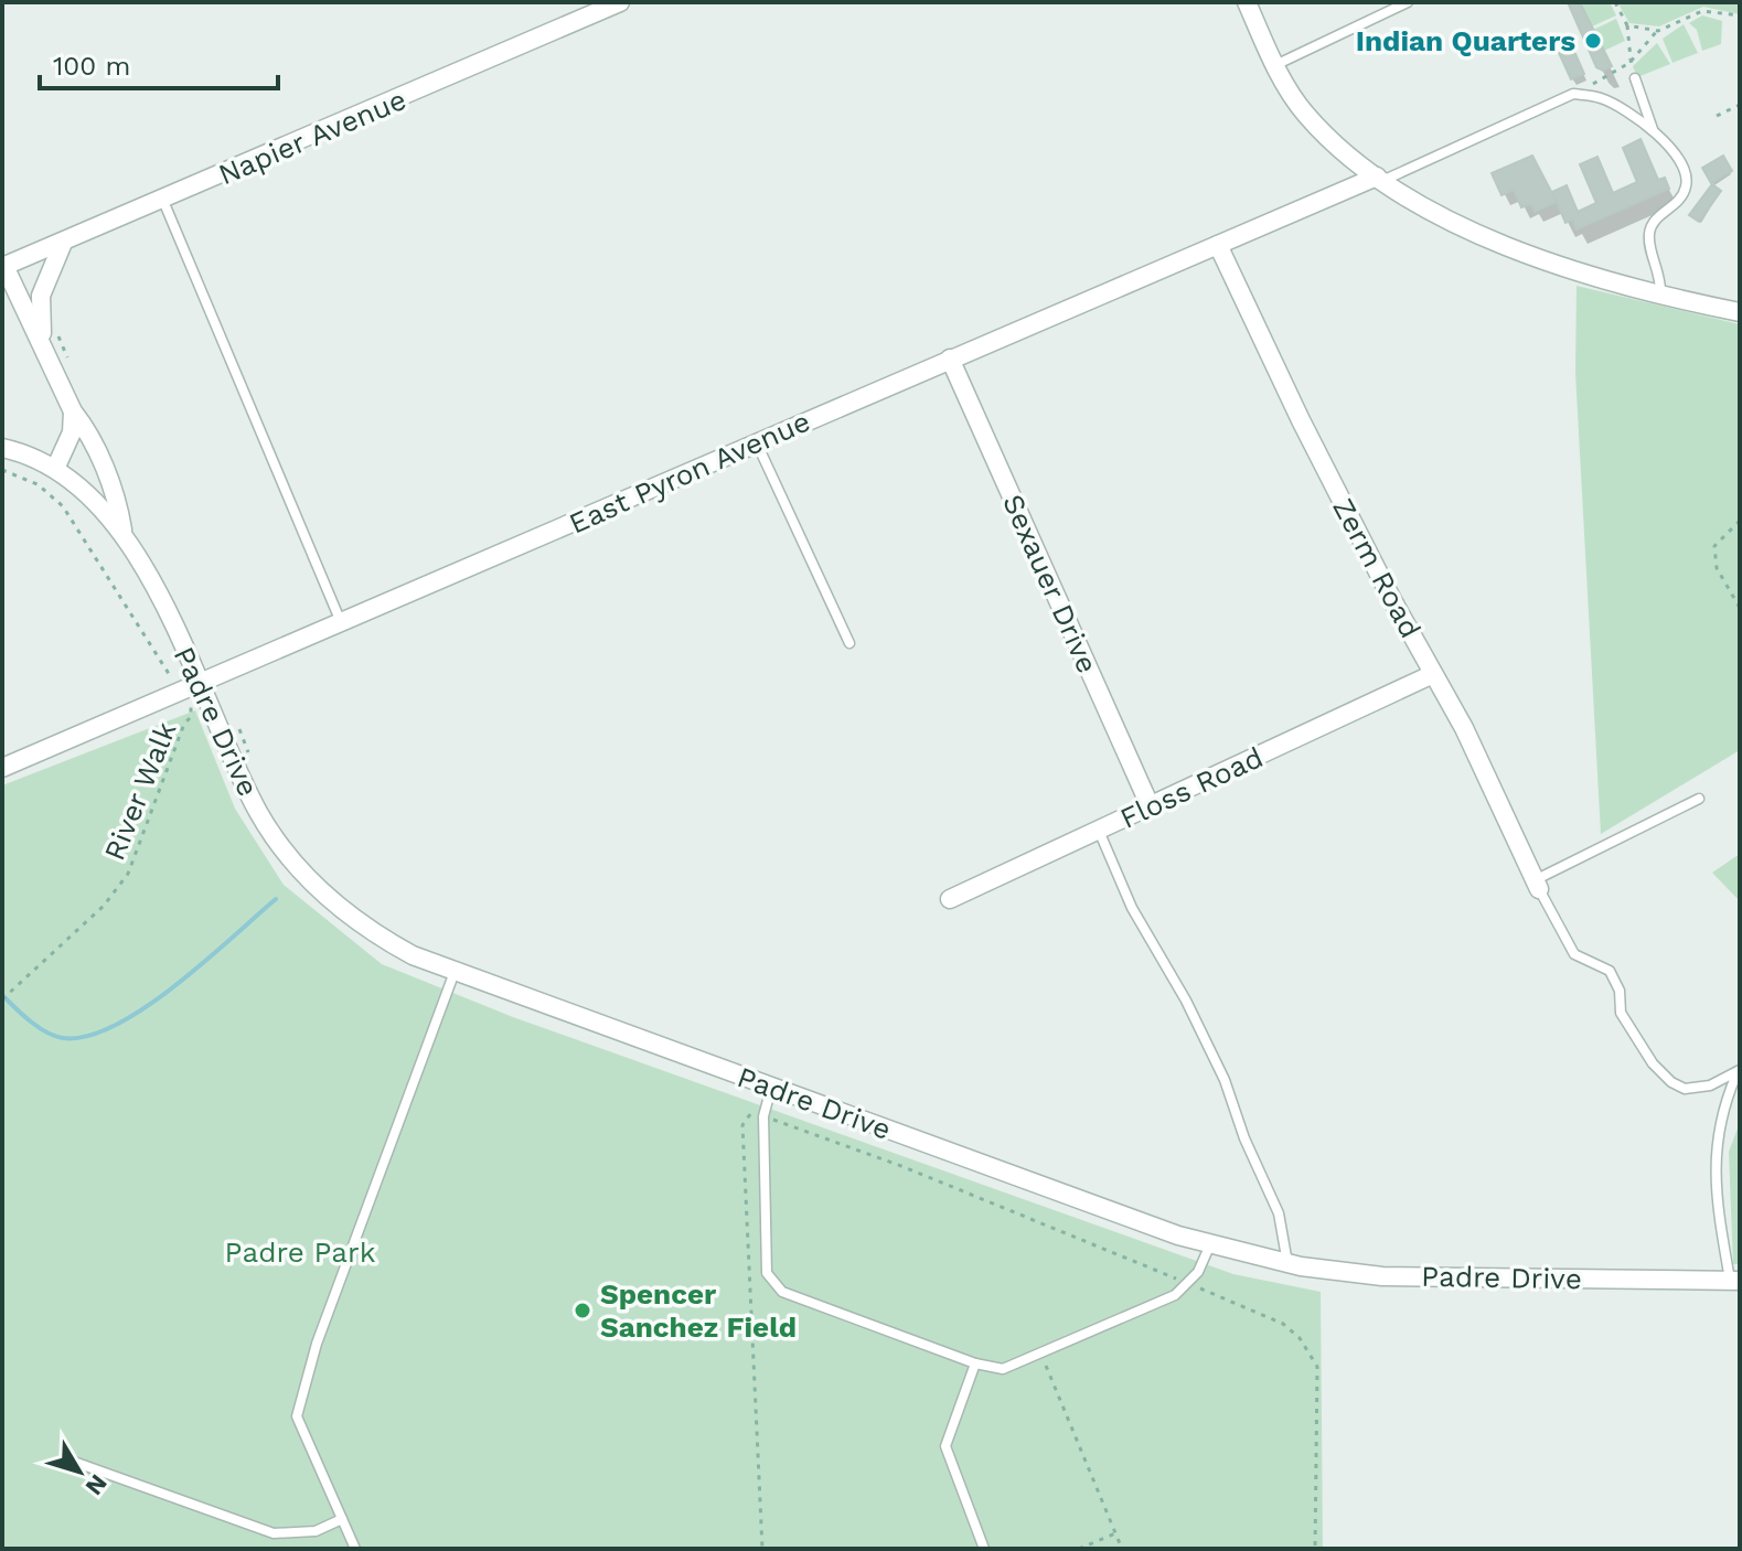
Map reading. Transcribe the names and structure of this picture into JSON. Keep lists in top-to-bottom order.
{
  "streets": {
    "street": [
      "Napier Avenue",
      "East Pyron Avenue",
      "Zerm Road",
      "Sexauer Drive",
      "Padre Drive",
      "Floss Road"
    ],
    "path": ["River Walk"]
  },
  "crossings": [
    ["Napier Avenue", "Padre Drive"],
    ["East Pyron Avenue", "Zerm Road"],
    ["East Pyron Avenue", "Sexauer Drive"],
    ["East Pyron Avenue", "Padre Drive"],
    ["Zerm Road", "Floss Road"],
    ["Sexauer Drive", "Floss Road"]
  ],
  "parks": ["Padre Park"],
  "places": ["Indian Quarters", "Spencer Sanchez Field"],
  "scale_bar": "100 m",
  "north": "bottom right"
}
